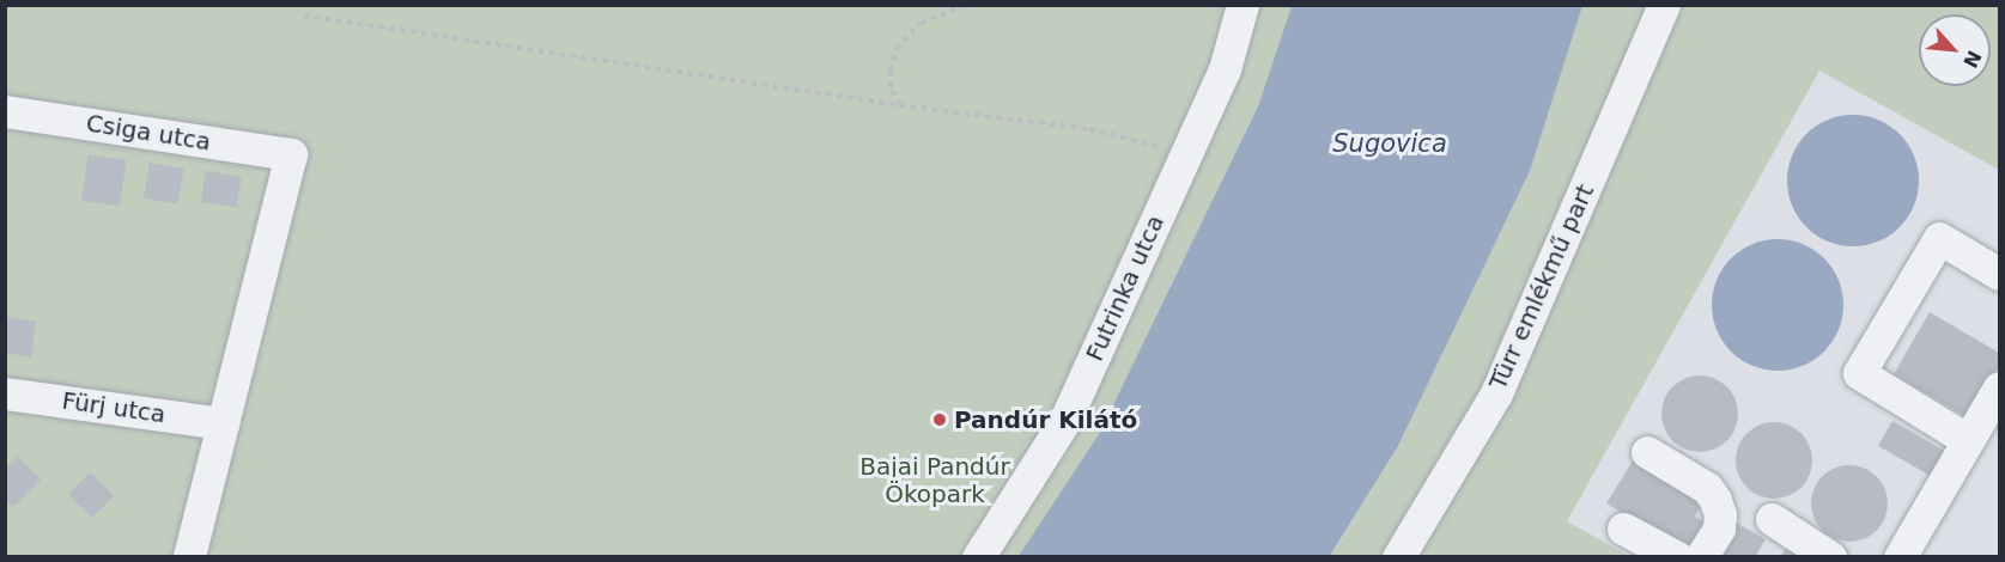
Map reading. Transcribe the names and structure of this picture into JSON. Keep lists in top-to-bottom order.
{
  "streets": {
    "street": [
      "Csiga utca",
      "Türr emlékmű part",
      "Futrinka utca",
      "Fürj utca"
    ]
  },
  "crossings": [
    ["Csiga utca", "Fürj utca"]
  ],
  "water": ["Sugovica"],
  "parks": ["Bajai Pandúr Ökopark"],
  "places": ["Pandúr Kilátó"],
  "north": "bottom right"
}
